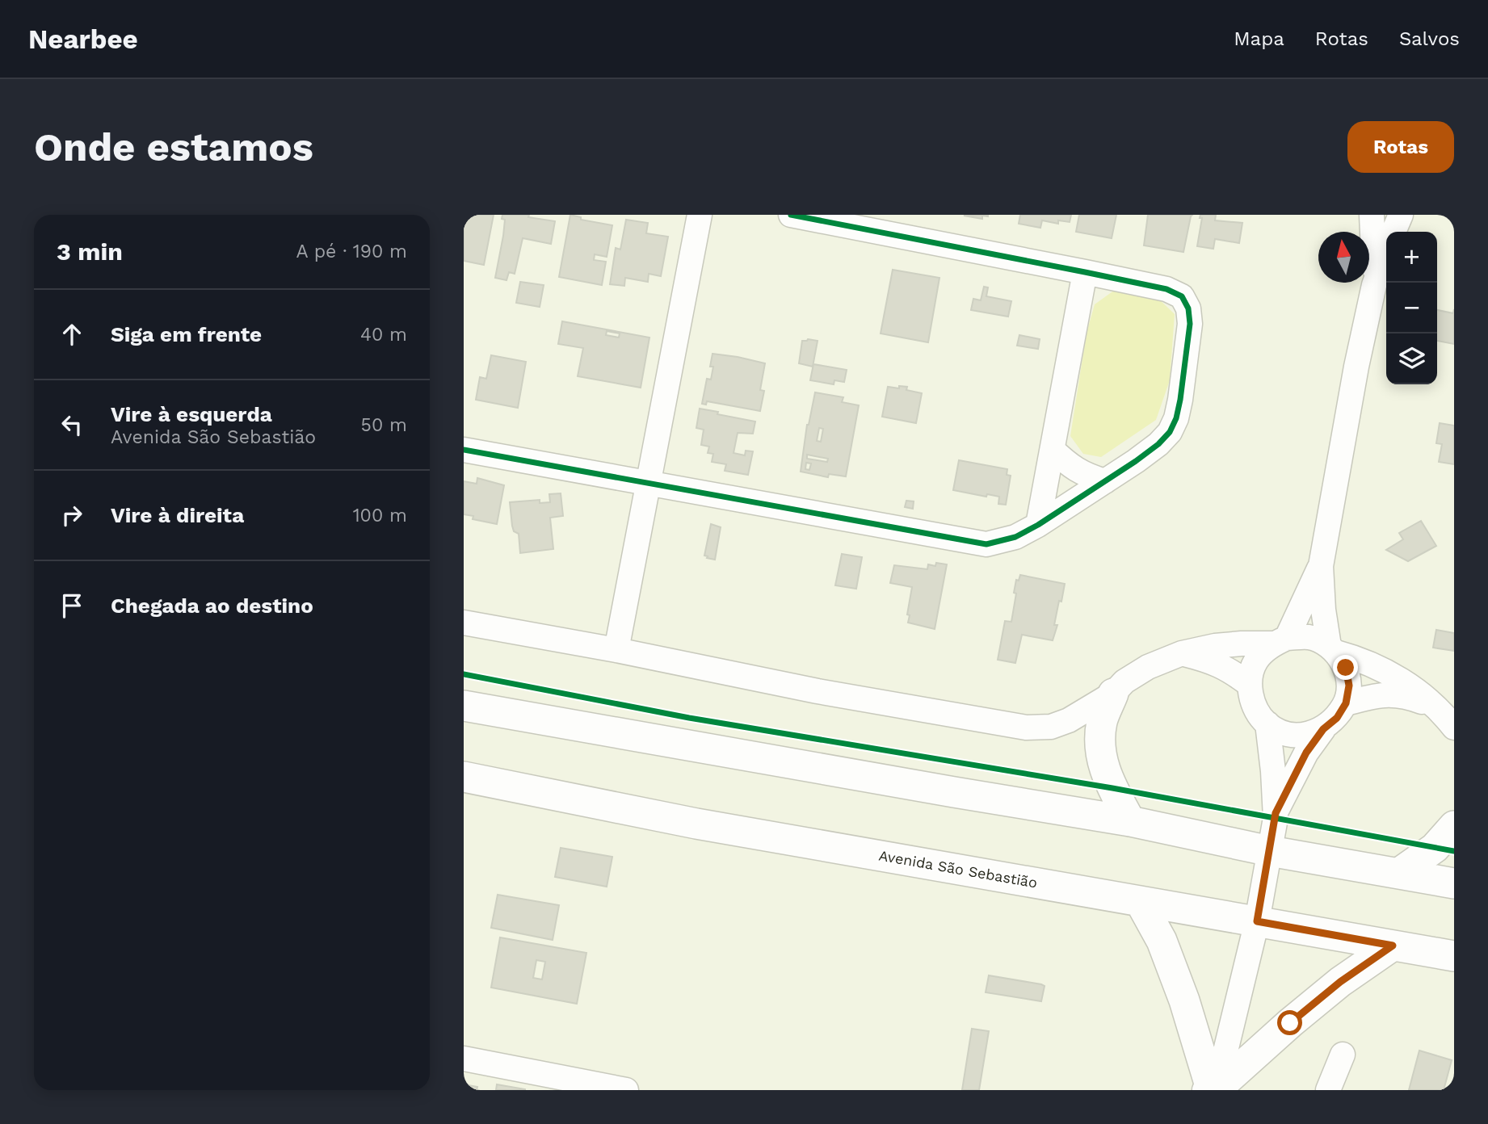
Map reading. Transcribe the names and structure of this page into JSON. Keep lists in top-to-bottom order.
{
  "streets": {
    "main road": ["Avenida São Sebastião"]
  },
  "north": "top",
  "page": {
    "header": "Nearbee",
    "nav": ["Mapa", "Rotas", "Salvos"],
    "buttons": "Rotas",
    "title": "Onde estamos",
    "heading": ["3 min", "A pé · 190 m"],
    "map_buttons": ["+", "−"],
    "list": [
      ["Siga em frente", "40 m"],
      ["Vire à esquerda", "Avenida São Sebastião", "50 m"],
      ["Vire à direita", "100 m"],
      "Chegada ao destino"
    ]
  }
}
